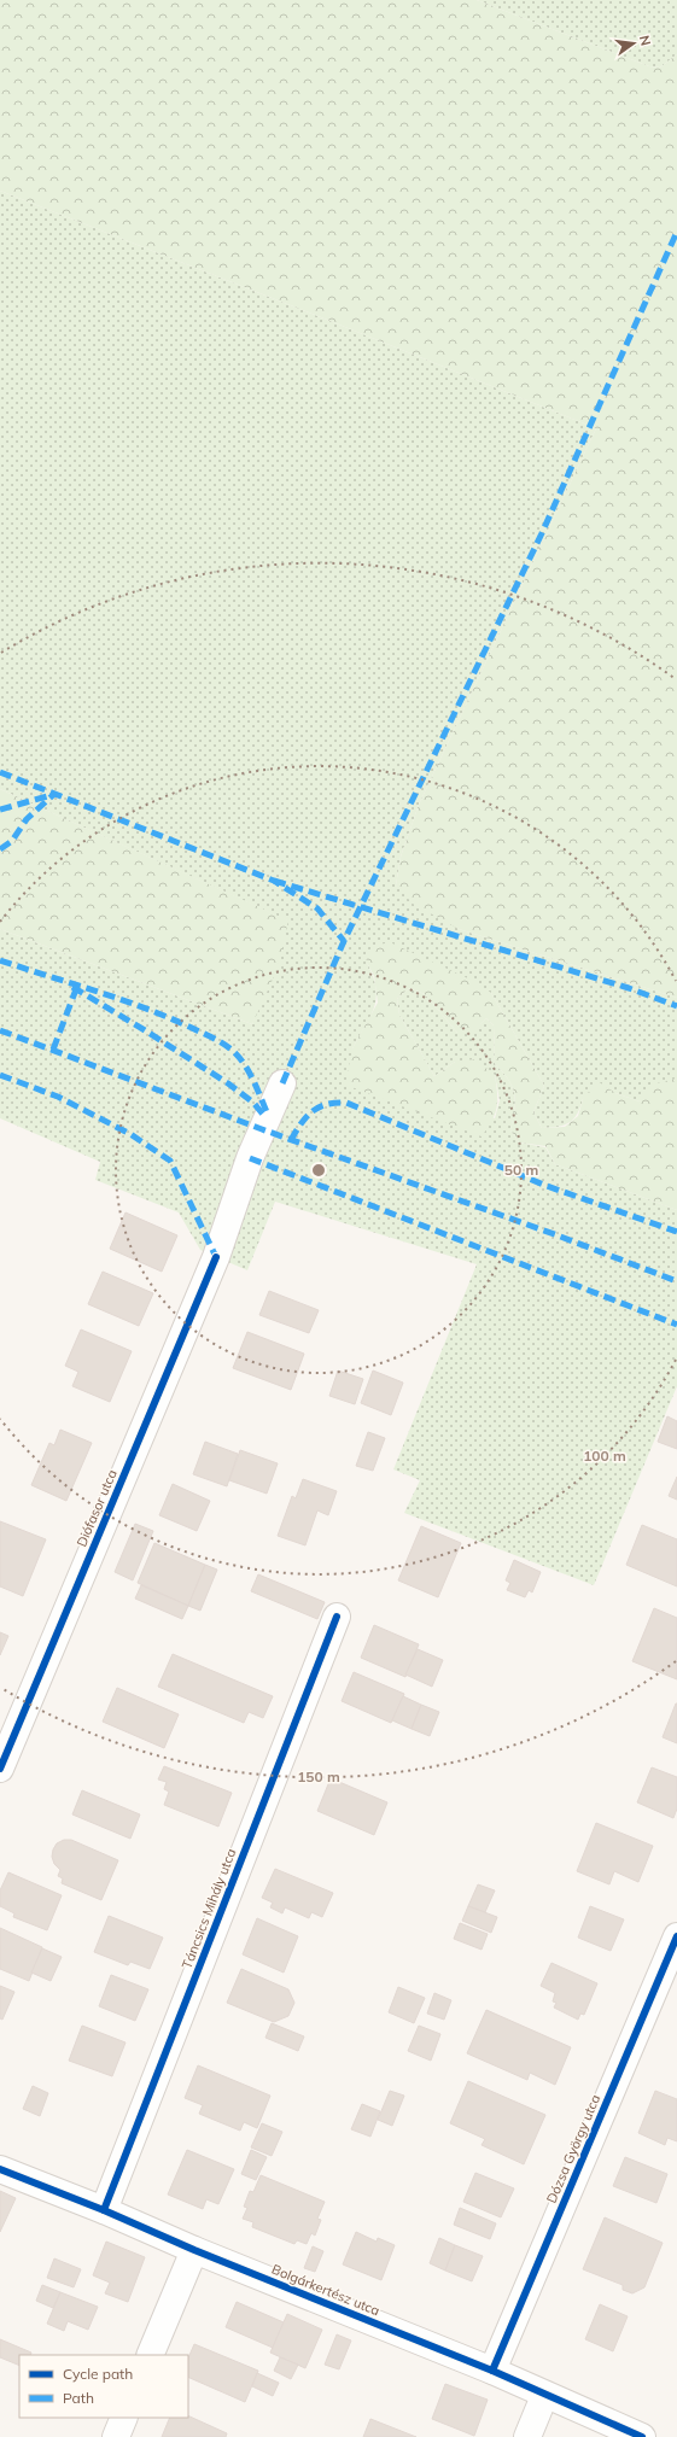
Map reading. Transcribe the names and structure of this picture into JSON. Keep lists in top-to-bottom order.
{
  "streets": {
    "street": [
      "Diófasor utca",
      "Táncsics Mihály utca",
      "Dózsa György utca",
      "Bolgárkertész utca"
    ]
  },
  "crossings": [
    ["Táncsics Mihály utca", "Bolgárkertész utca"],
    ["Dózsa György utca", "Bolgárkertész utca"]
  ],
  "legend": ["Cycle path", "Path"],
  "north": "right",
  "rings": ["50 m", "100 m", "150 m"]
}
